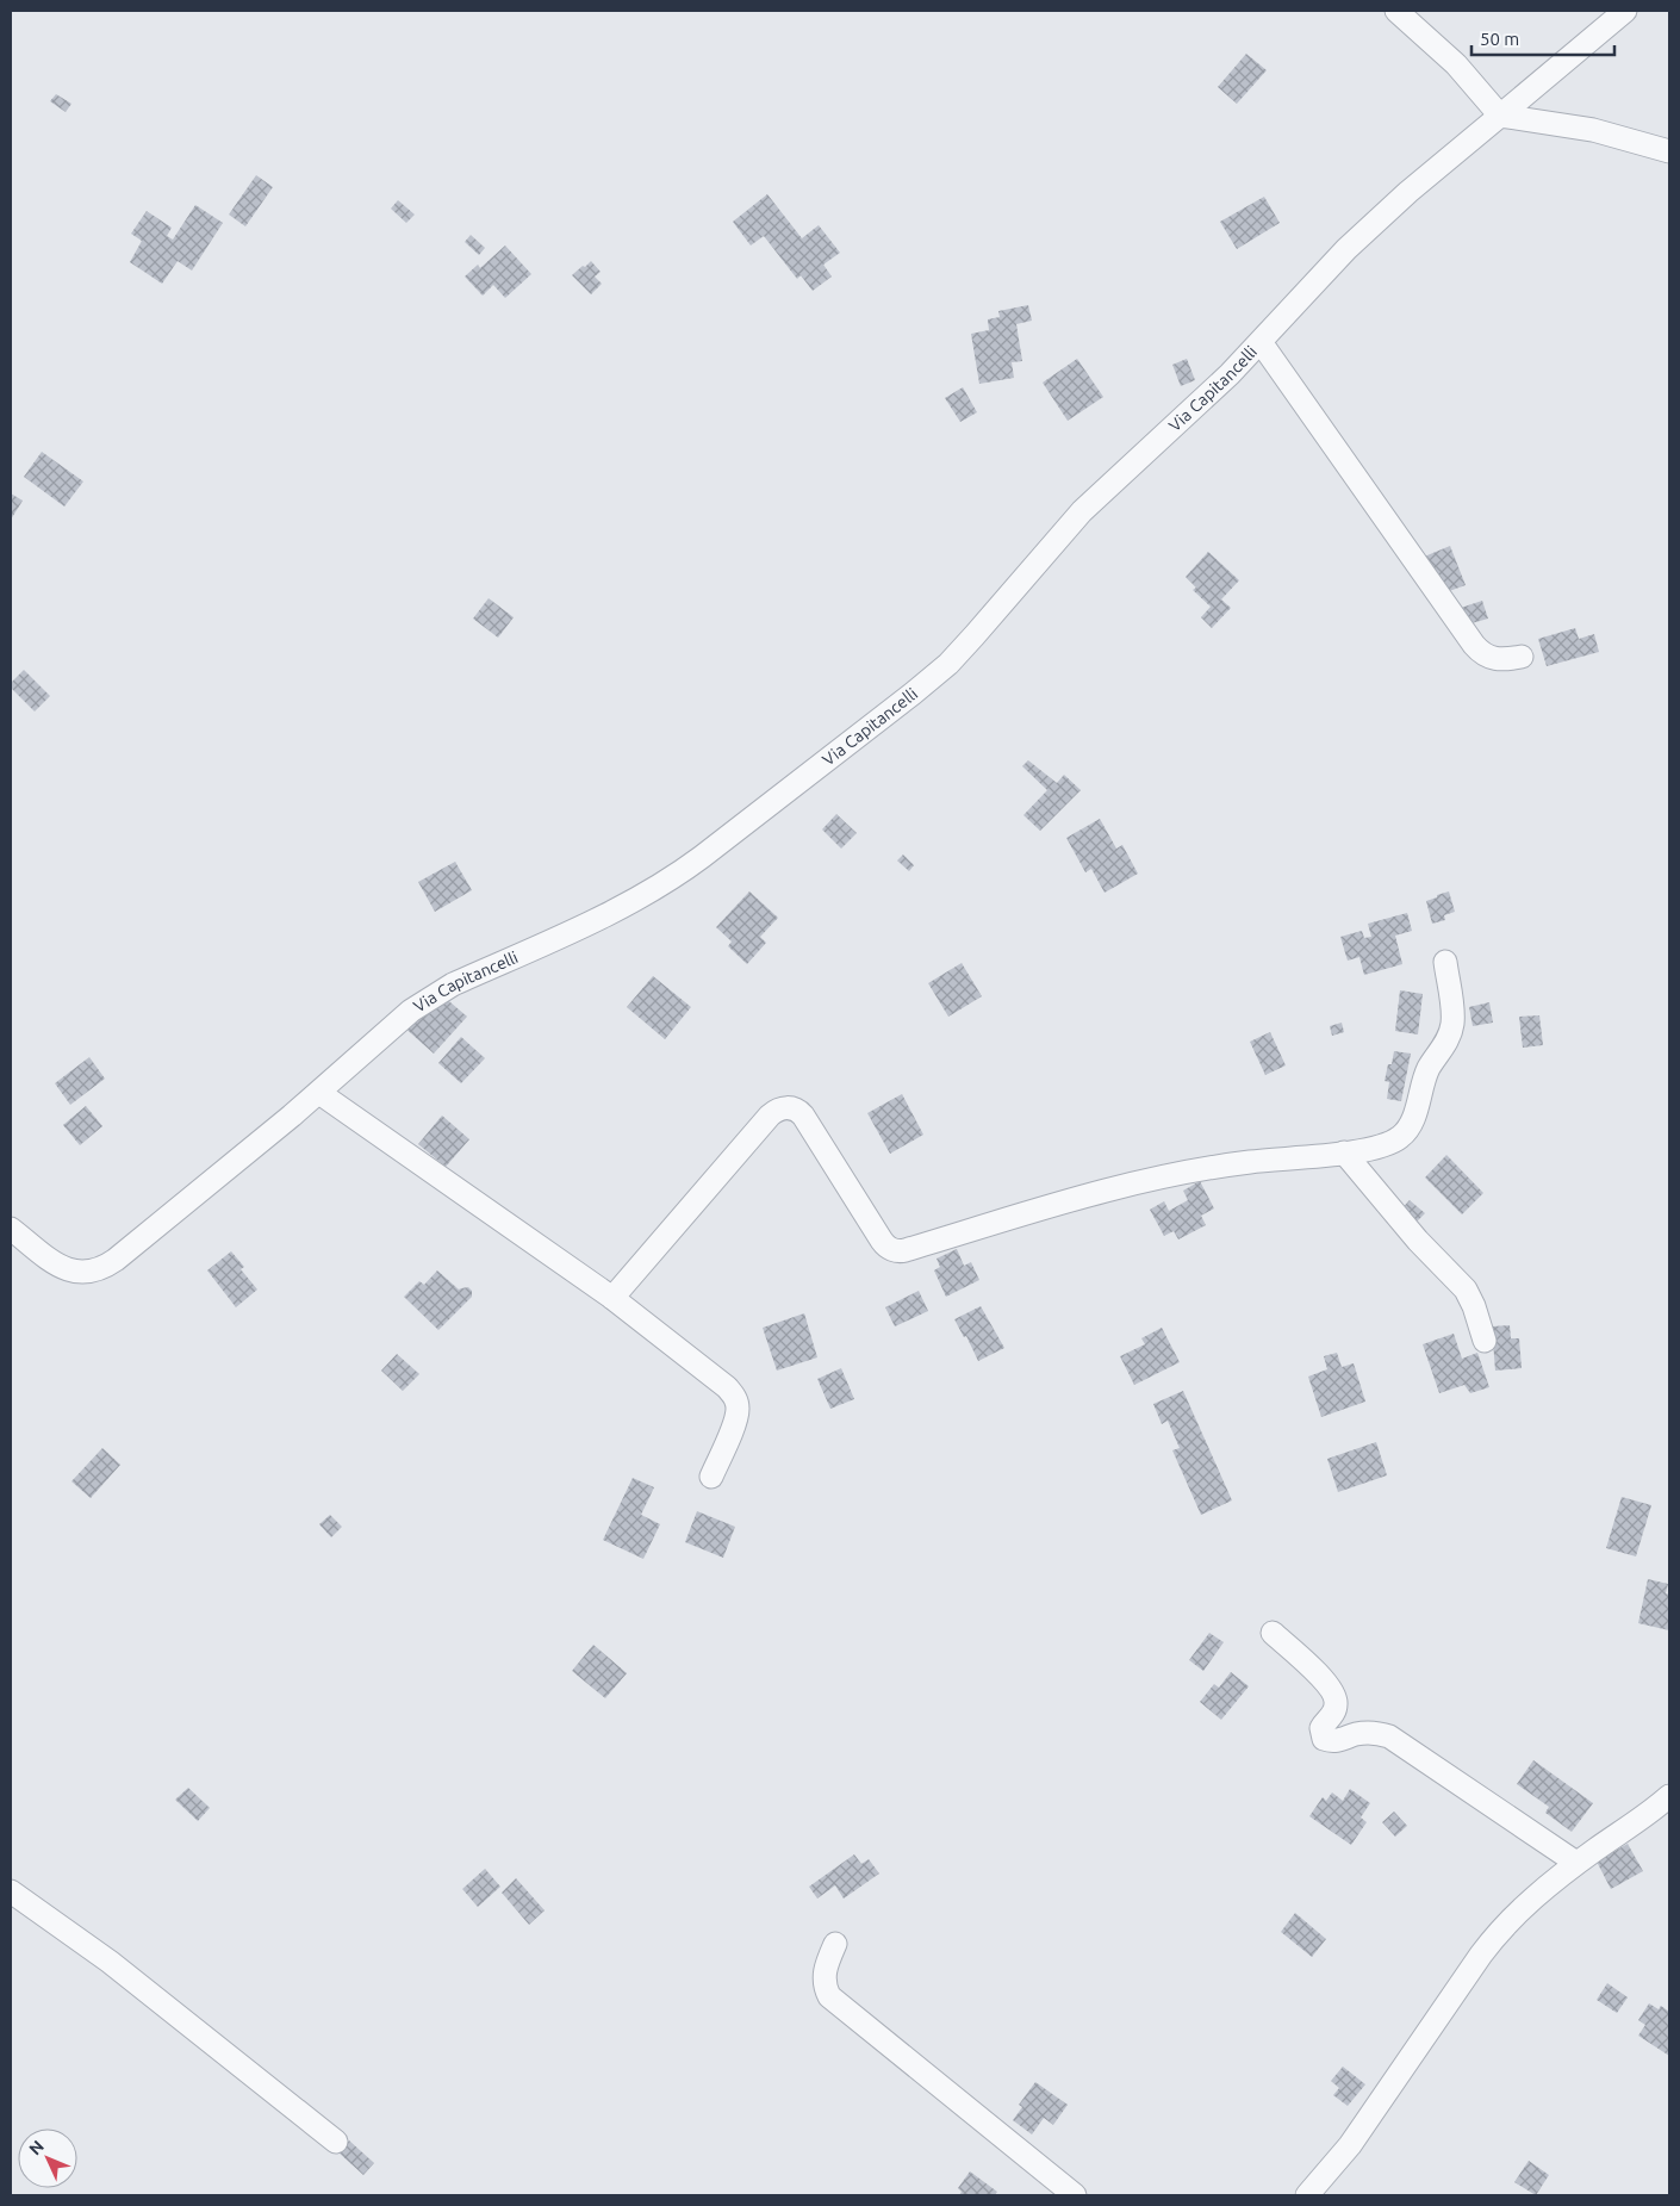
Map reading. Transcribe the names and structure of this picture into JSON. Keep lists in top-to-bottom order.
{
  "streets": {
    "street": ["Via Capitancelli"]
  },
  "scale_bar": "50 m",
  "north": "top left"
}
